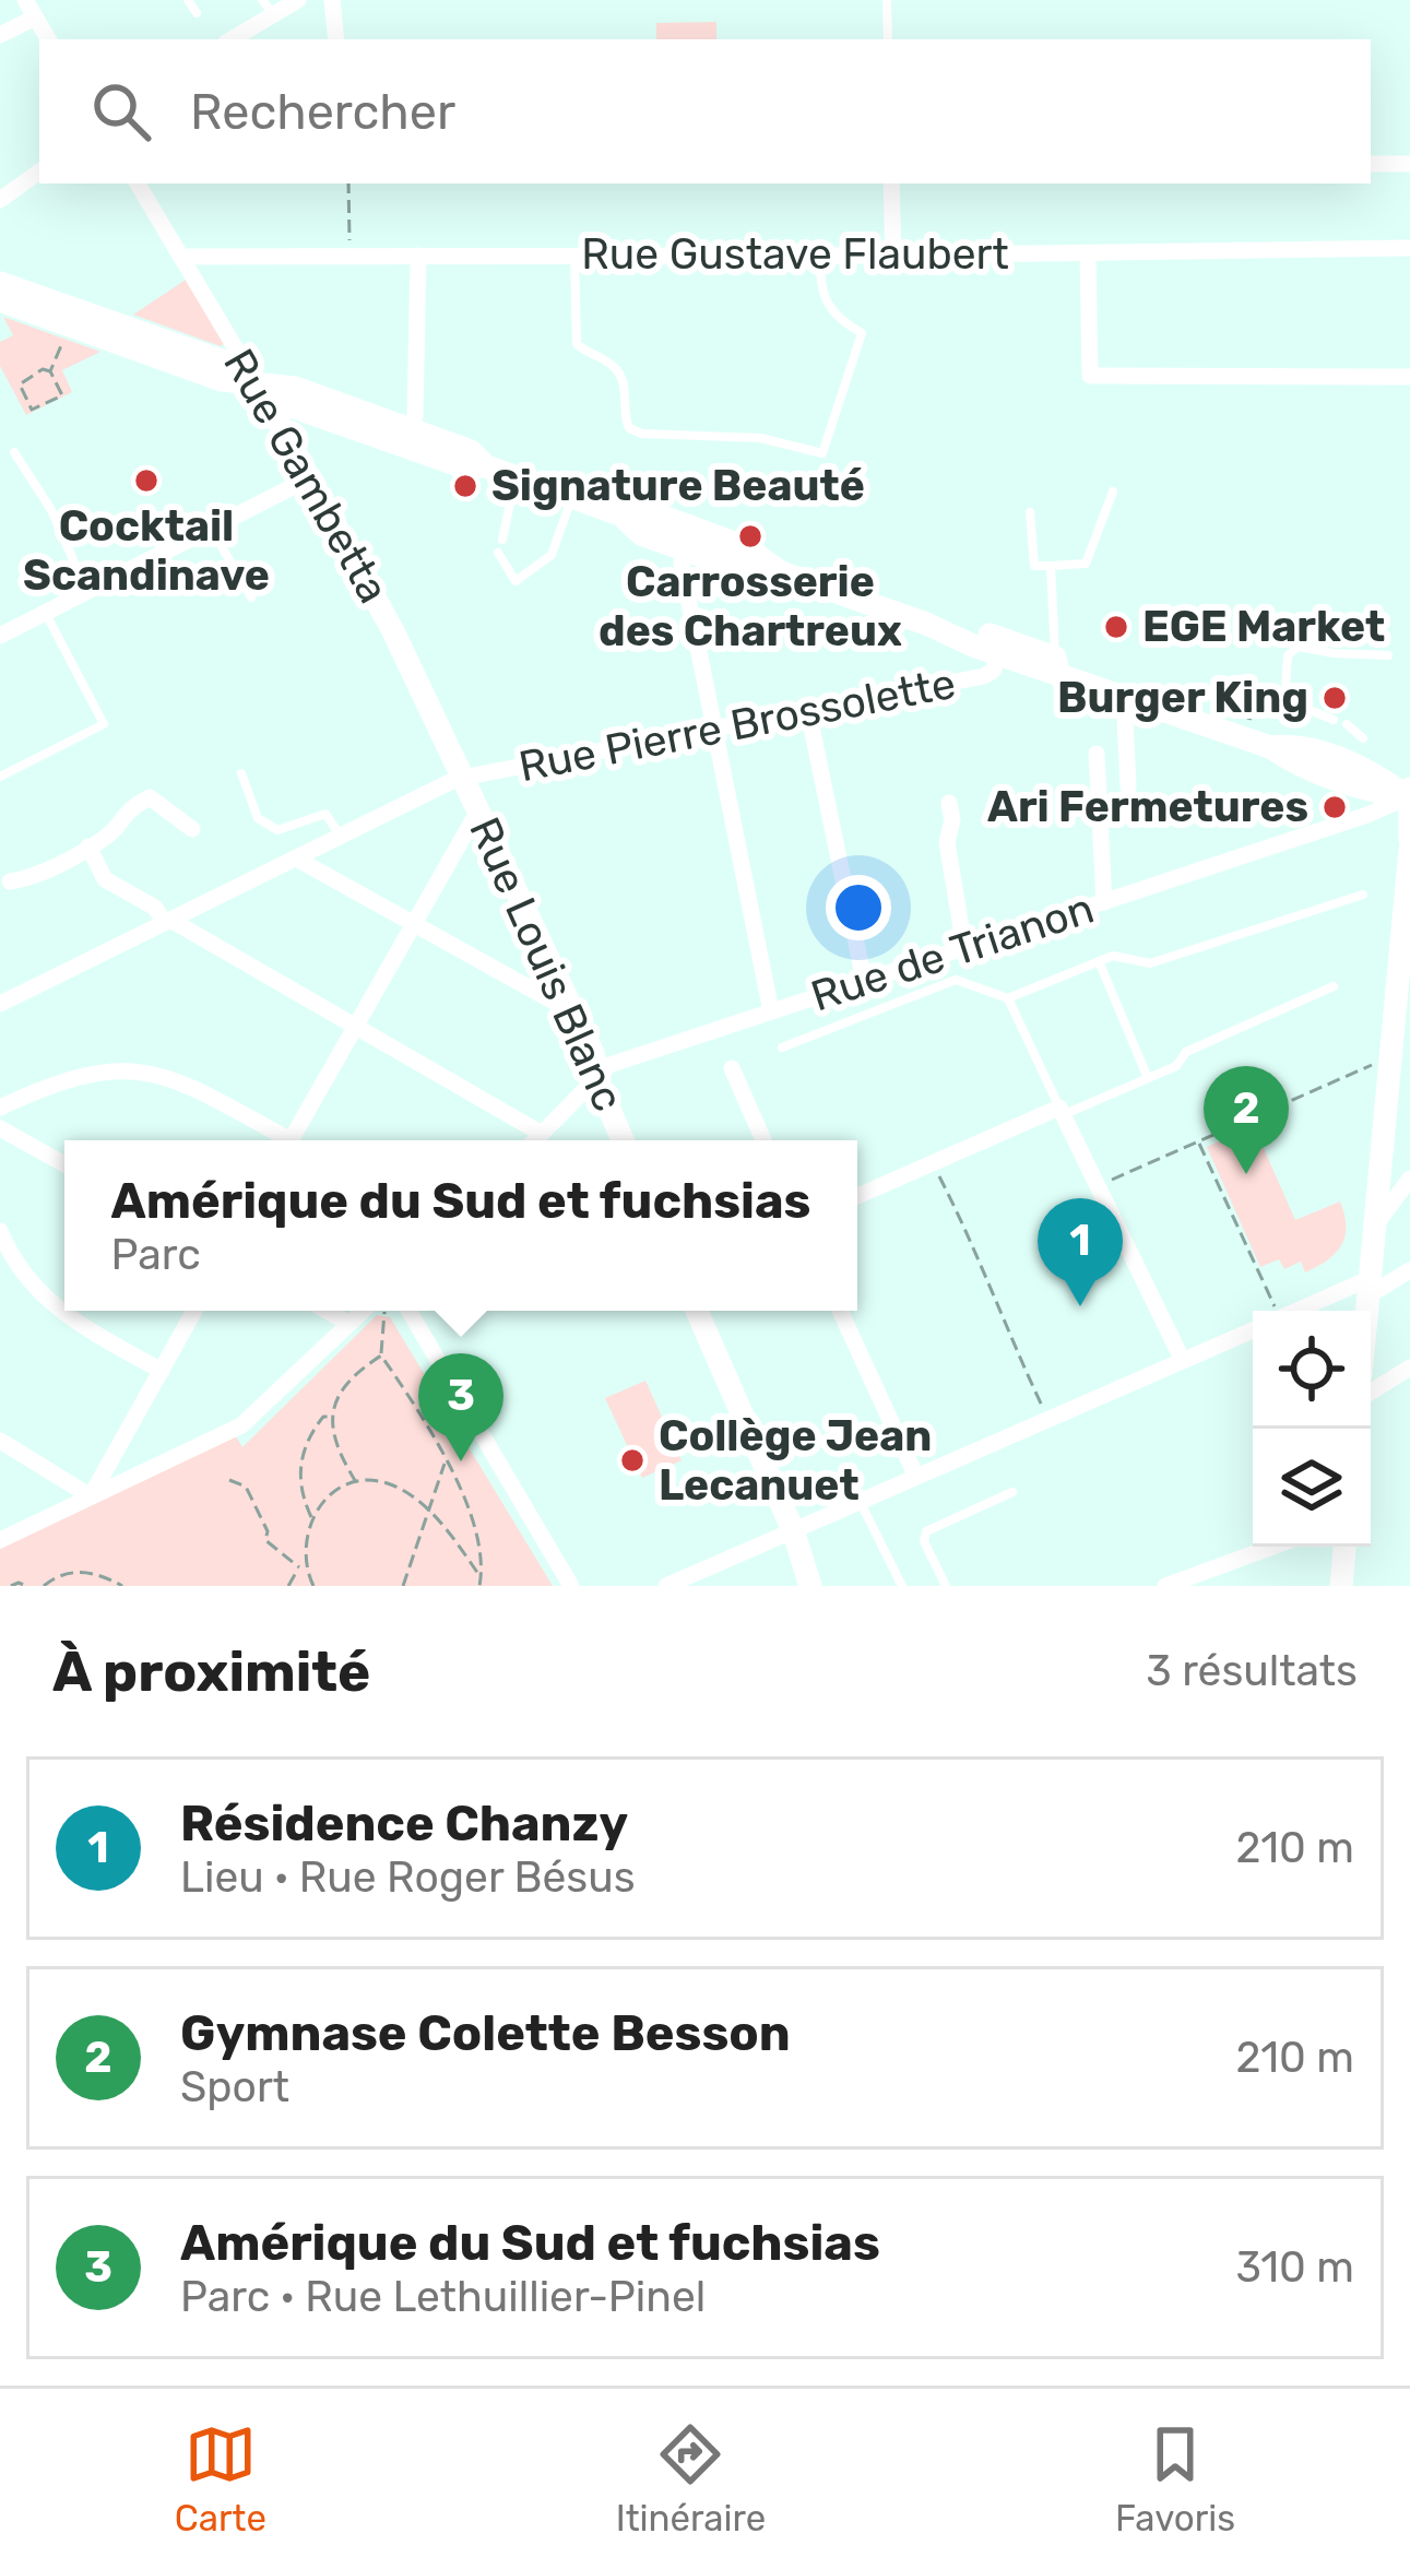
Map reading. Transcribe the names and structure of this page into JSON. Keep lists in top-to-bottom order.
{
  "streets": {
    "main road": ["Rue Gambetta", "Rue Louis Blanc"],
    "street": ["Rue Gustave Flaubert", "Rue Pierre Brossolette", "Rue de Trianon"]
  },
  "crossings": [
    ["Rue Gustave Flaubert", "Rue Gambetta"],
    ["Rue Gambetta", "Rue Pierre Brossolette"],
    ["Rue Gambetta", "Rue Louis Blanc"],
    ["Rue Pierre Brossolette", "Rue Louis Blanc"],
    ["Rue de Trianon", "Rue Louis Blanc"]
  ],
  "places": [
    "Cocktail Scandinave",
    "Signature Beauté",
    "Carrosserie des Chartreux",
    "EGE Market",
    "Burger King",
    "Ari Fermetures",
    "Collège Jean Lecanuet"
  ],
  "page": {
    "search": "Rechercher",
    "pins": ["2", "1", "3"],
    "popup": ["Amérique du Sud et fuchsias", "Parc"],
    "heading": ["À proximité", "3 résultats"],
    "list": [
      {
        "mark": "1",
        "name": "Résidence Chanzy",
        "note": "Lieu · Rue Roger Bésus",
        "value": "210 m"
      },
      {
        "mark": "2",
        "name": "Gymnase Colette Besson",
        "note": "Sport",
        "value": "210 m"
      },
      {
        "mark": "3",
        "name": "Amérique du Sud et fuchsias",
        "note": "Parc · Rue Lethuillier-Pinel",
        "value": "310 m"
      }
    ],
    "nav": ["Carte", "Itinéraire", "Favoris"]
  }
}
